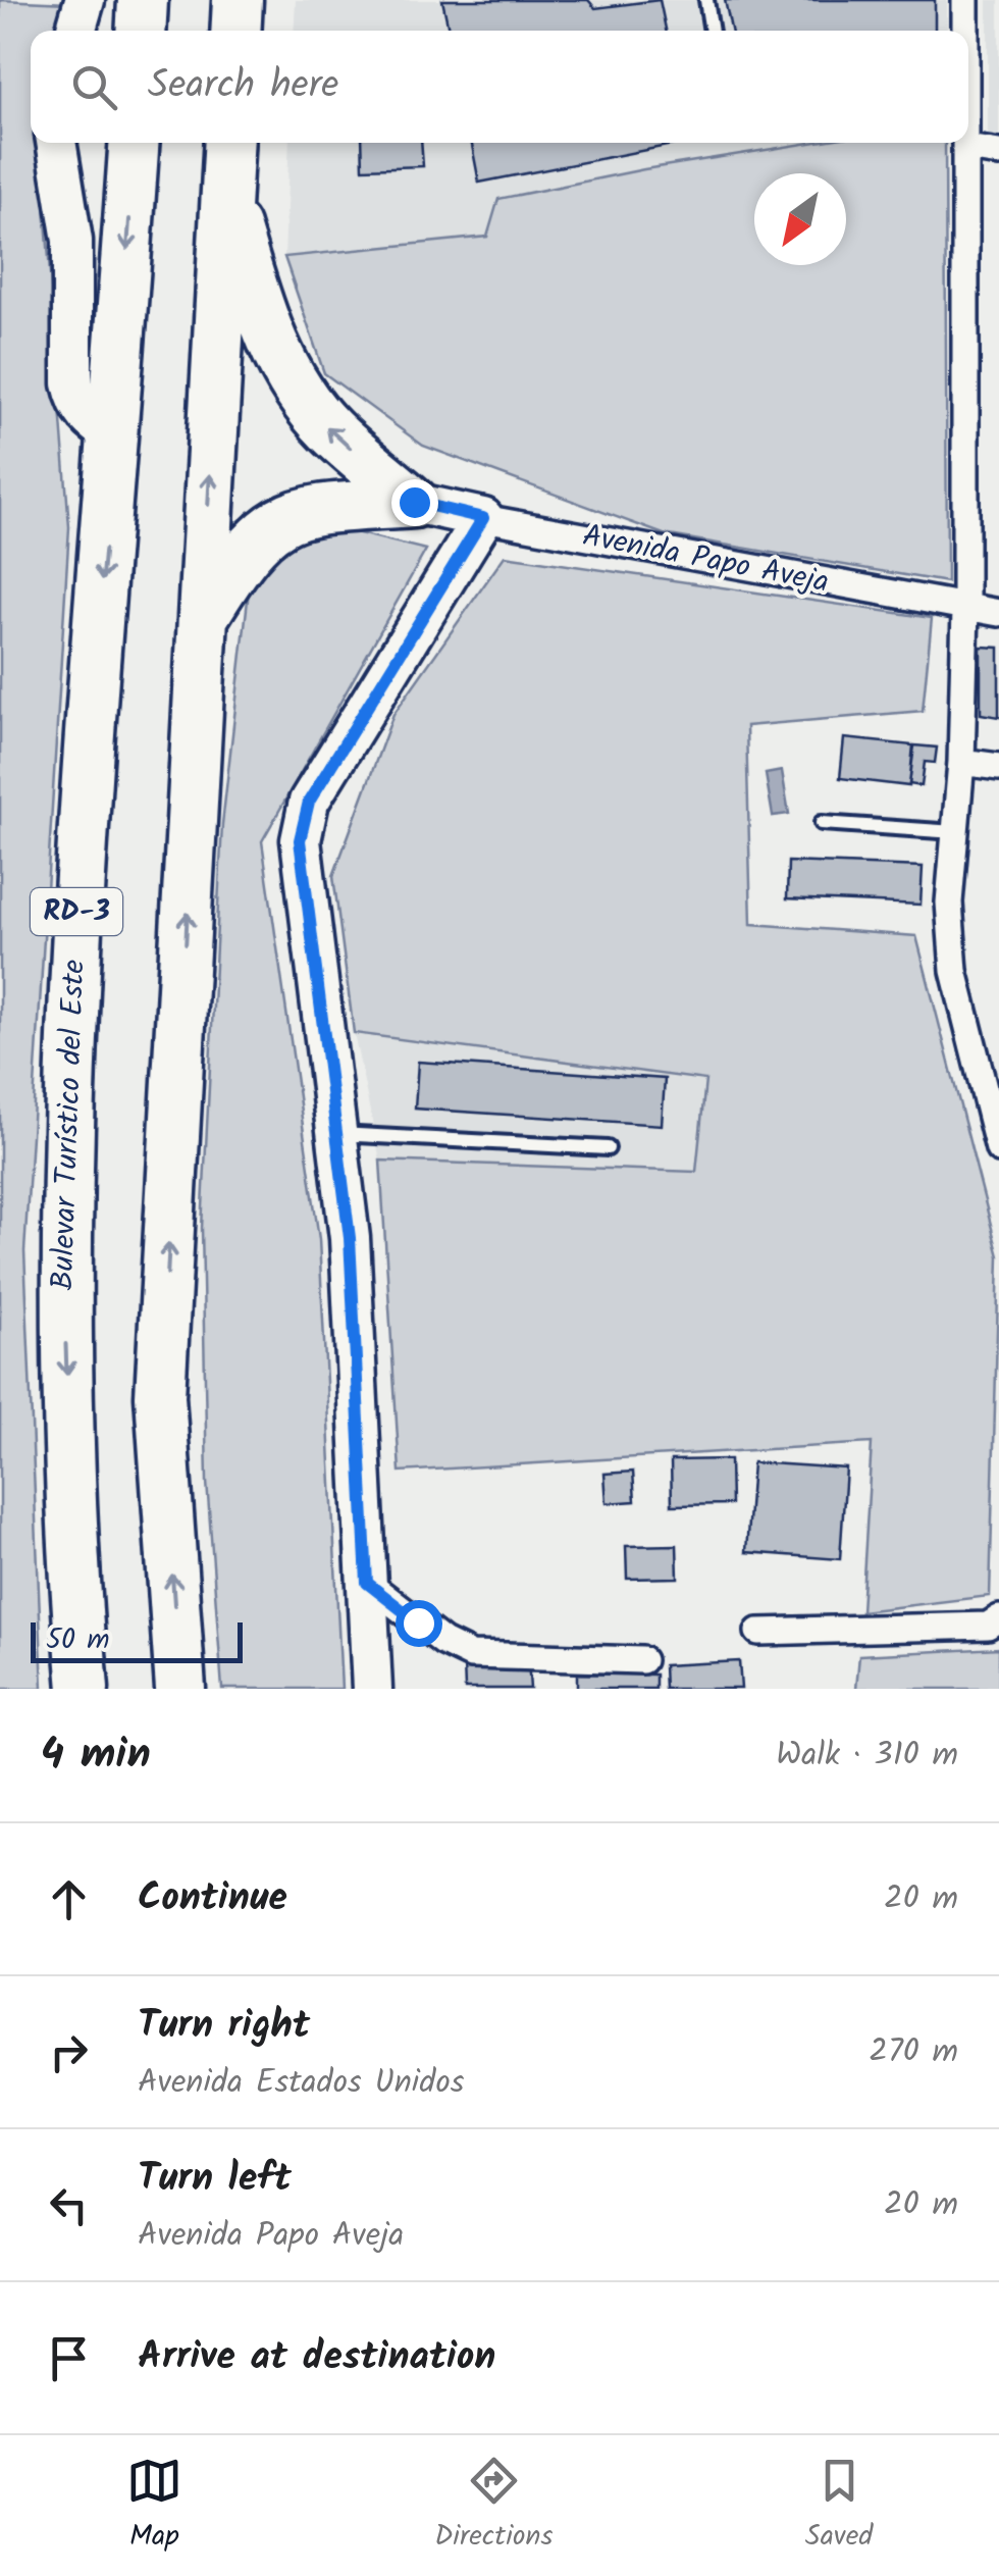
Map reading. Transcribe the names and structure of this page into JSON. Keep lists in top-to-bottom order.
{
  "streets": {
    "highway": ["RD-3", "Bulevar Turístico del Este"],
    "street": ["Avenida Papo Aveja"]
  },
  "scale_bar": "50 m",
  "north": "bottom left",
  "page": {
    "search": "Search here",
    "scale": "50 m",
    "heading": ["4 min", "Walk · 310 m"],
    "list": [
      ["Continue", "20 m"],
      ["Turn right", "Avenida Estados Unidos", "270 m"],
      ["Turn left", "Avenida Papo Aveja", "20 m"],
      "Arrive at destination"
    ],
    "nav": ["Map", "Directions", "Saved"]
  }
}
